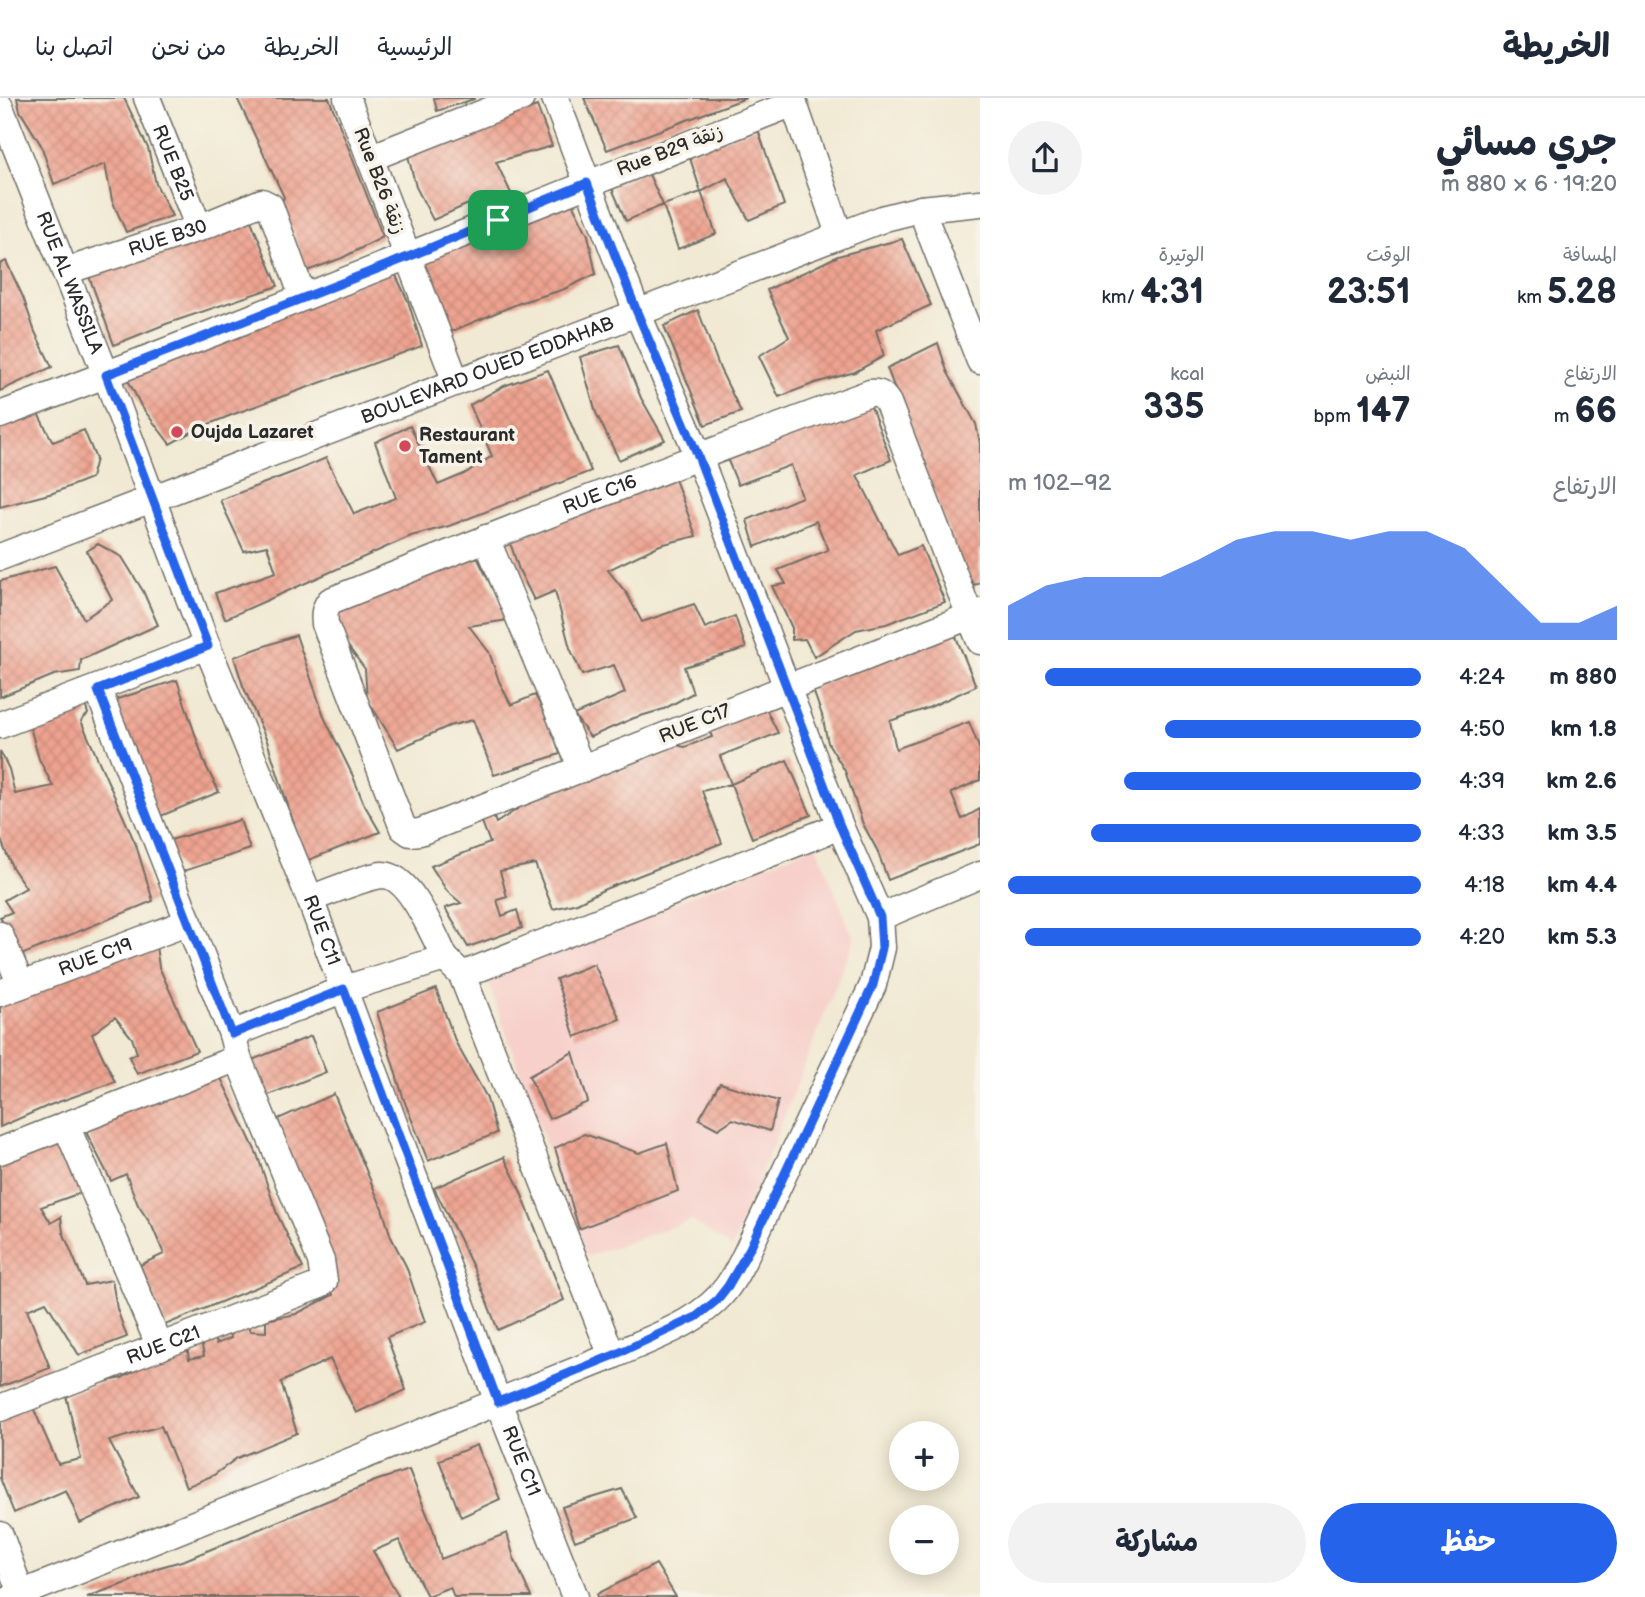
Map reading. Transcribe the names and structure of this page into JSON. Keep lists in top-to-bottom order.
{
  "streets": {
    "street": [
      "Rue B29 زنقة",
      "RUE B25",
      "Rue B26 زنقة",
      "RUE B30",
      "RUE AL WASSILA",
      "BOULEVARD OUED EDDAHAB",
      "RUE C16",
      "RUE C17",
      "RUE C11",
      "RUE C19",
      "RUE C21"
    ]
  },
  "crossings": [
    ["Rue B29 زنقة", "Rue B26 زنقة"],
    ["Rue B29 زنقة", "RUE B30"],
    ["Rue B29 زنقة", "RUE AL WASSILA"],
    ["RUE B25", "RUE B30"],
    ["Rue B26 زنقة", "BOULEVARD OUED EDDAHAB"],
    ["RUE B30", "RUE AL WASSILA"],
    ["RUE AL WASSILA", "BOULEVARD OUED EDDAHAB"],
    ["RUE AL WASSILA", "RUE C11"],
    ["BOULEVARD OUED EDDAHAB", "RUE C11"],
    ["RUE C16", "RUE C17"]
  ],
  "places": ["Oujda Lazaret", "Restaurant Tament"],
  "page": {
    "header": "الخريطة",
    "nav": [
      "الرئيسية",
      "الخريطة",
      "من نحن",
      "اتصل بنا"
    ],
    "heading": ["جري مسائي", "19:20 · 6 × 880 m"],
    "stats": [
      ["المسافة", "5.28 km"],
      ["الوقت", "23:51"],
      ["الوتيرة", "4:31 /km"],
      ["الارتفاع", "66 m"],
      ["النبض", "147 bpm"],
      ["kcal", "335"]
    ],
    "chart": ["الارتفاع", "92–102 m"],
    "list": [
      {
        "name": "880 m",
        "note": "4:24"
      },
      {
        "name": "1.8 km",
        "note": "4:50"
      },
      {
        "name": "2.6 km",
        "note": "4:39"
      },
      {
        "name": "3.5 km",
        "note": "4:33"
      },
      {
        "name": "4.4 km",
        "note": "4:18"
      },
      {
        "name": "5.3 km",
        "note": "4:20"
      }
    ],
    "map_buttons": ["+", "−"],
    "buttons": ["حفظ", "مشاركة"]
  }
}
